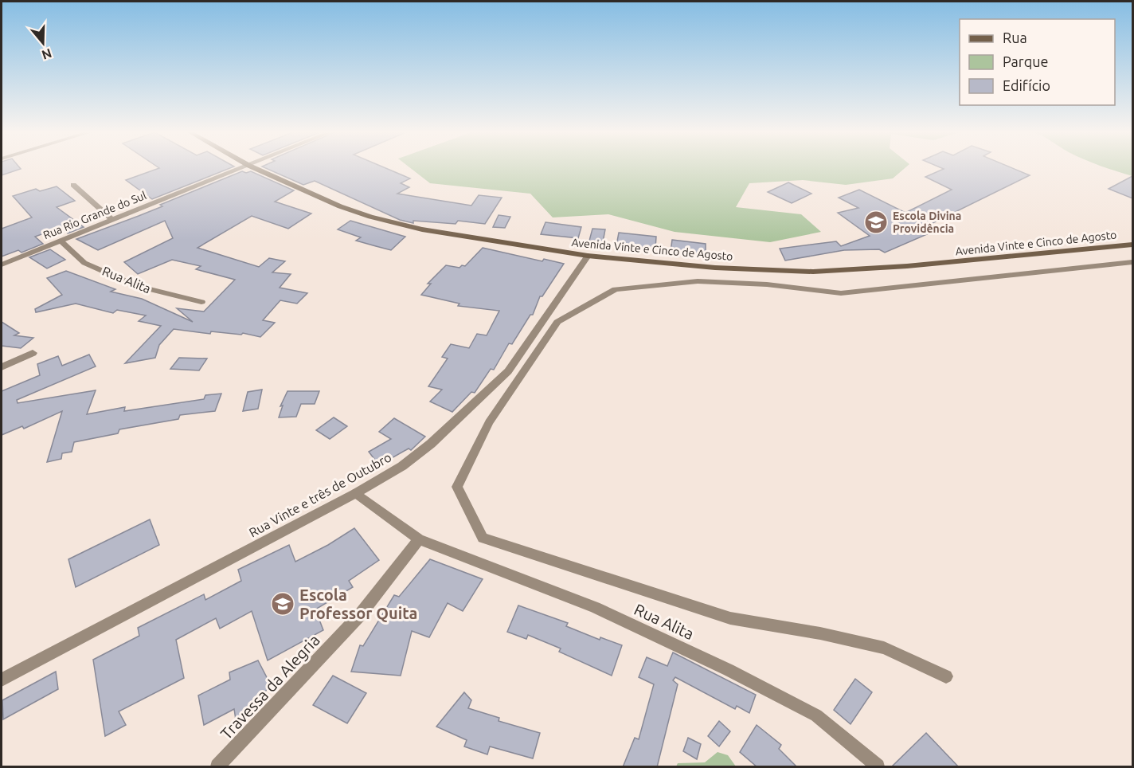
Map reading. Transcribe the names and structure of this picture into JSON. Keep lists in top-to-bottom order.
{
  "streets": {
    "main road": ["Avenida Vinte e Cinco de Agosto"],
    "street": [
      "Rua Rio Grande do Sul",
      "Rua Alita",
      "Rua Vinte e três de Outubro",
      "Travessa da Alegria"
    ]
  },
  "crossings": [
    ["Rua Rio Grande do Sul", "Rua Alita"],
    ["Avenida Vinte e Cinco de Agosto", "Rua Vinte e três de Outubro"],
    ["Rua Alita", "Rua Vinte e três de Outubro"],
    ["Rua Alita", "Travessa da Alegria"]
  ],
  "places": {
    "school or university": ["Escola Divina Providência", "Escola Professor Quita"]
  },
  "legend": ["Rua", "Parque", "Edifício"],
  "north": "bottom"
}
